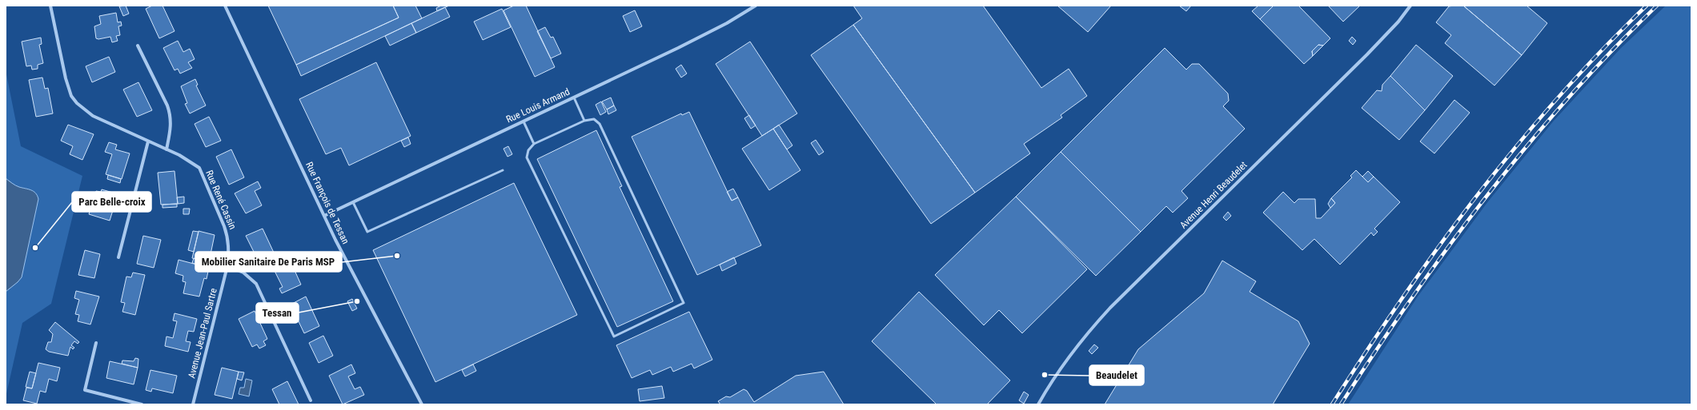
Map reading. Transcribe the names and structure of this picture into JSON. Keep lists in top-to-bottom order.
{
  "streets": {
    "street": [
      "Rue Louis Armand",
      "Avenue Henri Beaudelet",
      "Rue René Cassin",
      "Rue François de Tessan",
      "Avenue Jean-Paul Sartre"
    ]
  },
  "crossings": [
    ["Rue Louis Armand", "Rue François de Tessan"],
    ["Rue René Cassin", "Avenue Jean-Paul Sartre"]
  ],
  "places": [
    "Parc Belle-croix",
    "Mobilier Sanitaire De Paris MSP",
    "Tessan",
    "Beaudelet"
  ]
}
